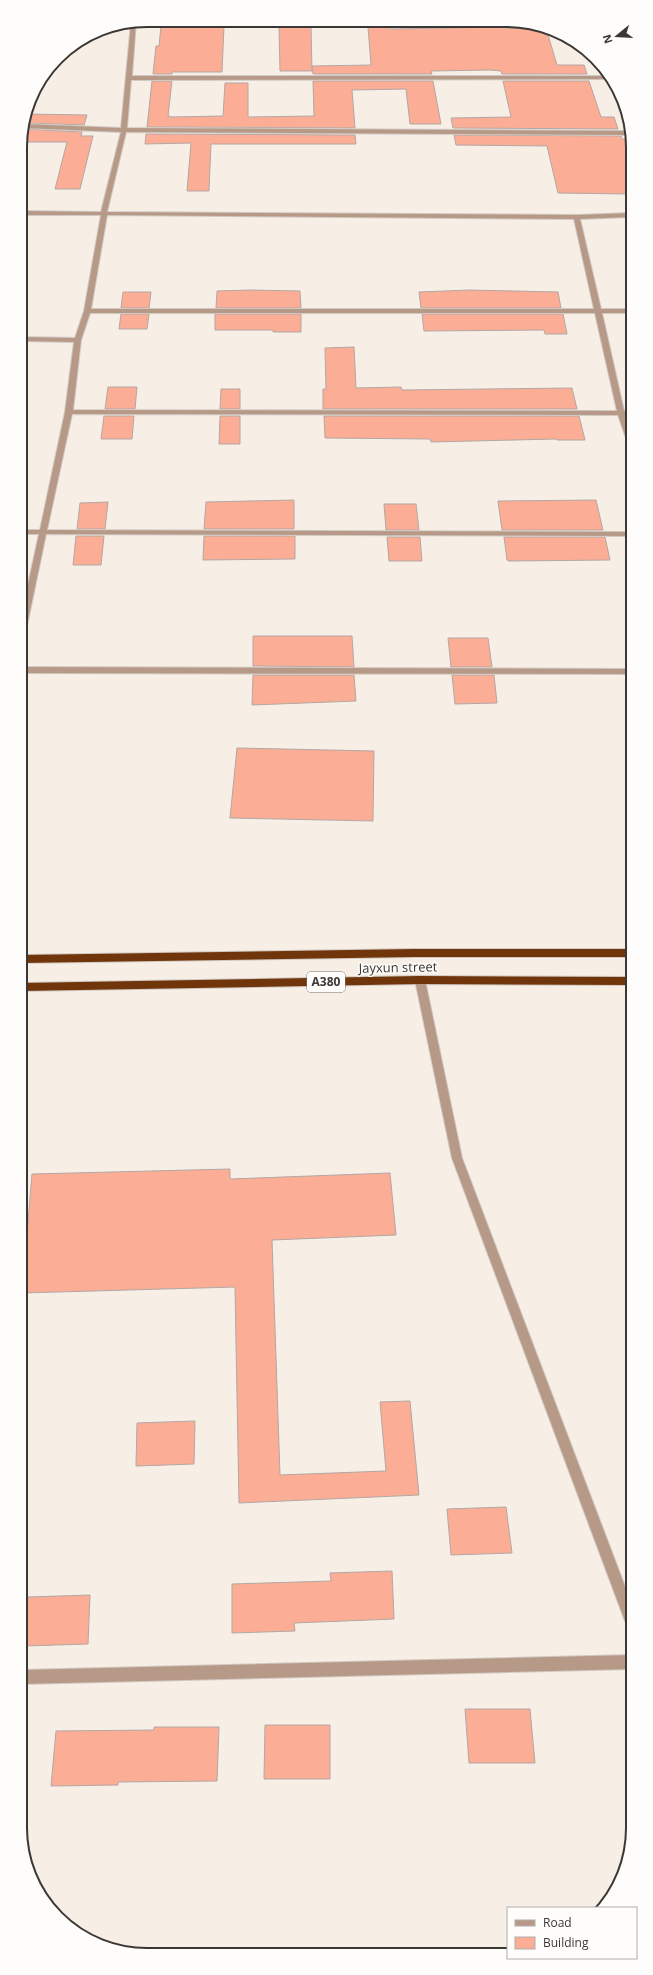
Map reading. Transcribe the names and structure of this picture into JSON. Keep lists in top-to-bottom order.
{
  "streets": {
    "highway": ["Jayxun street", "A380"]
  },
  "legend": ["Road", "Building"],
  "north": "left"
}
